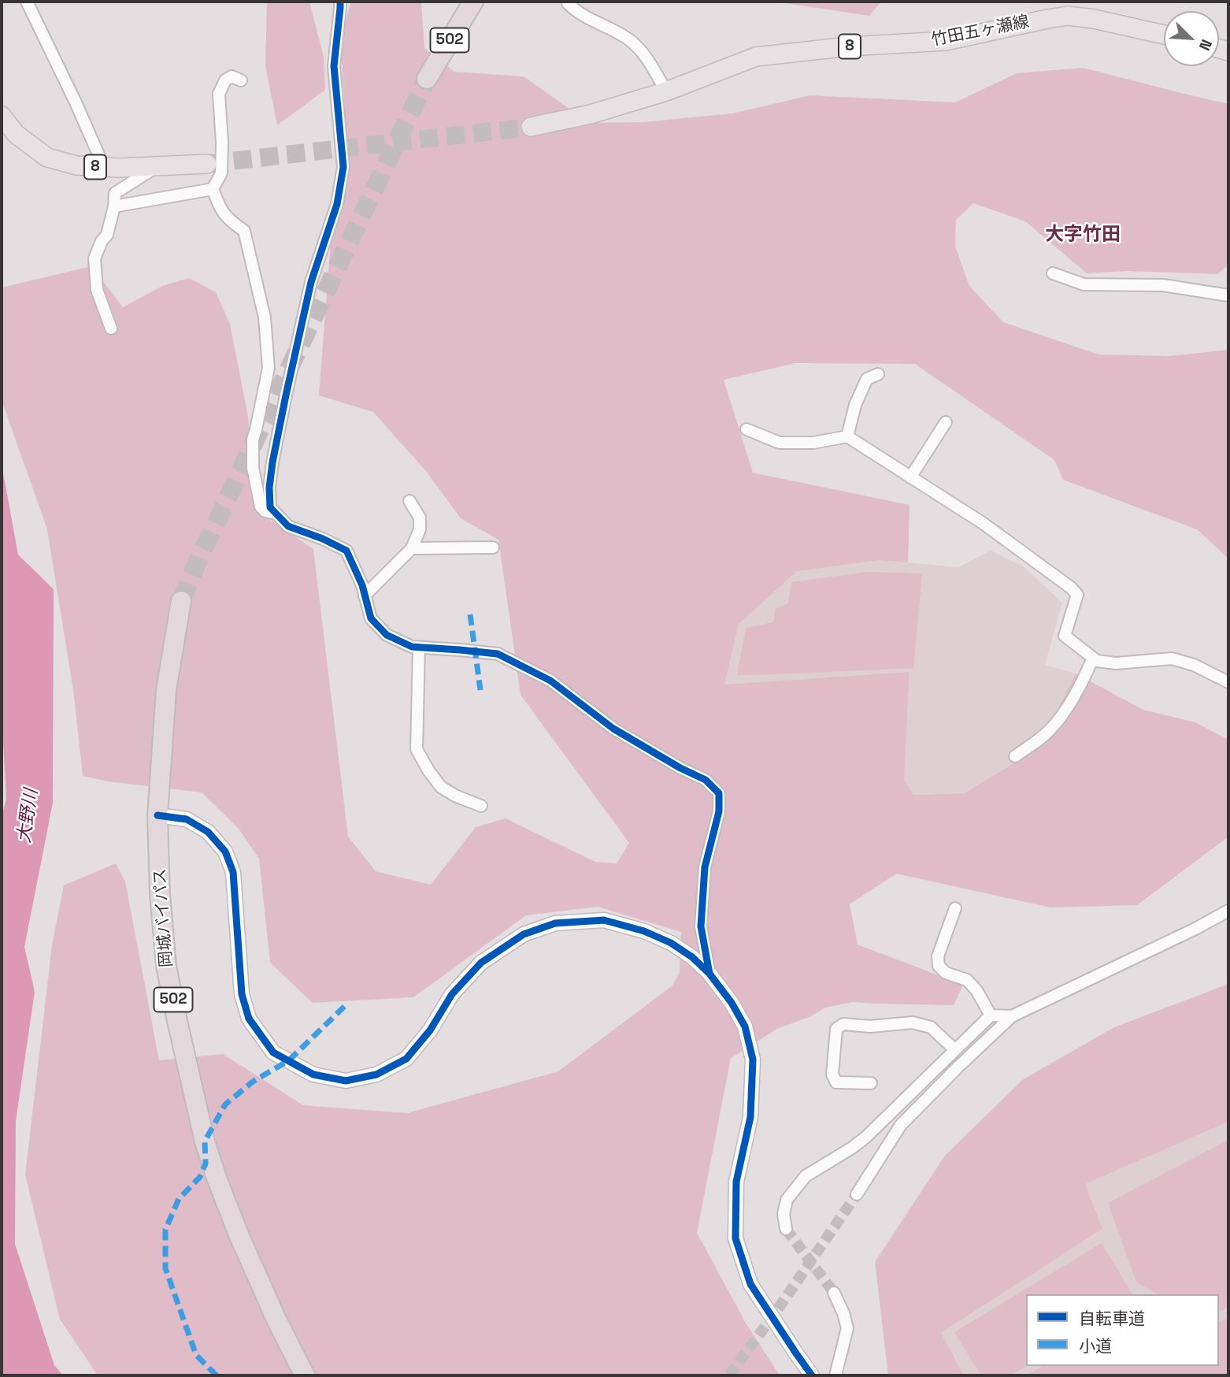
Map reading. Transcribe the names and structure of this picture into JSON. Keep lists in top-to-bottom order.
{
  "streets": {
    "highway": ["502", "岡城バイパス"],
    "main road": ["竹田五ヶ瀬線", "8"]
  },
  "districts": ["大字竹田"],
  "water": ["大野川"],
  "legend": ["自転車道", "小道"],
  "north": "bottom right"
}
